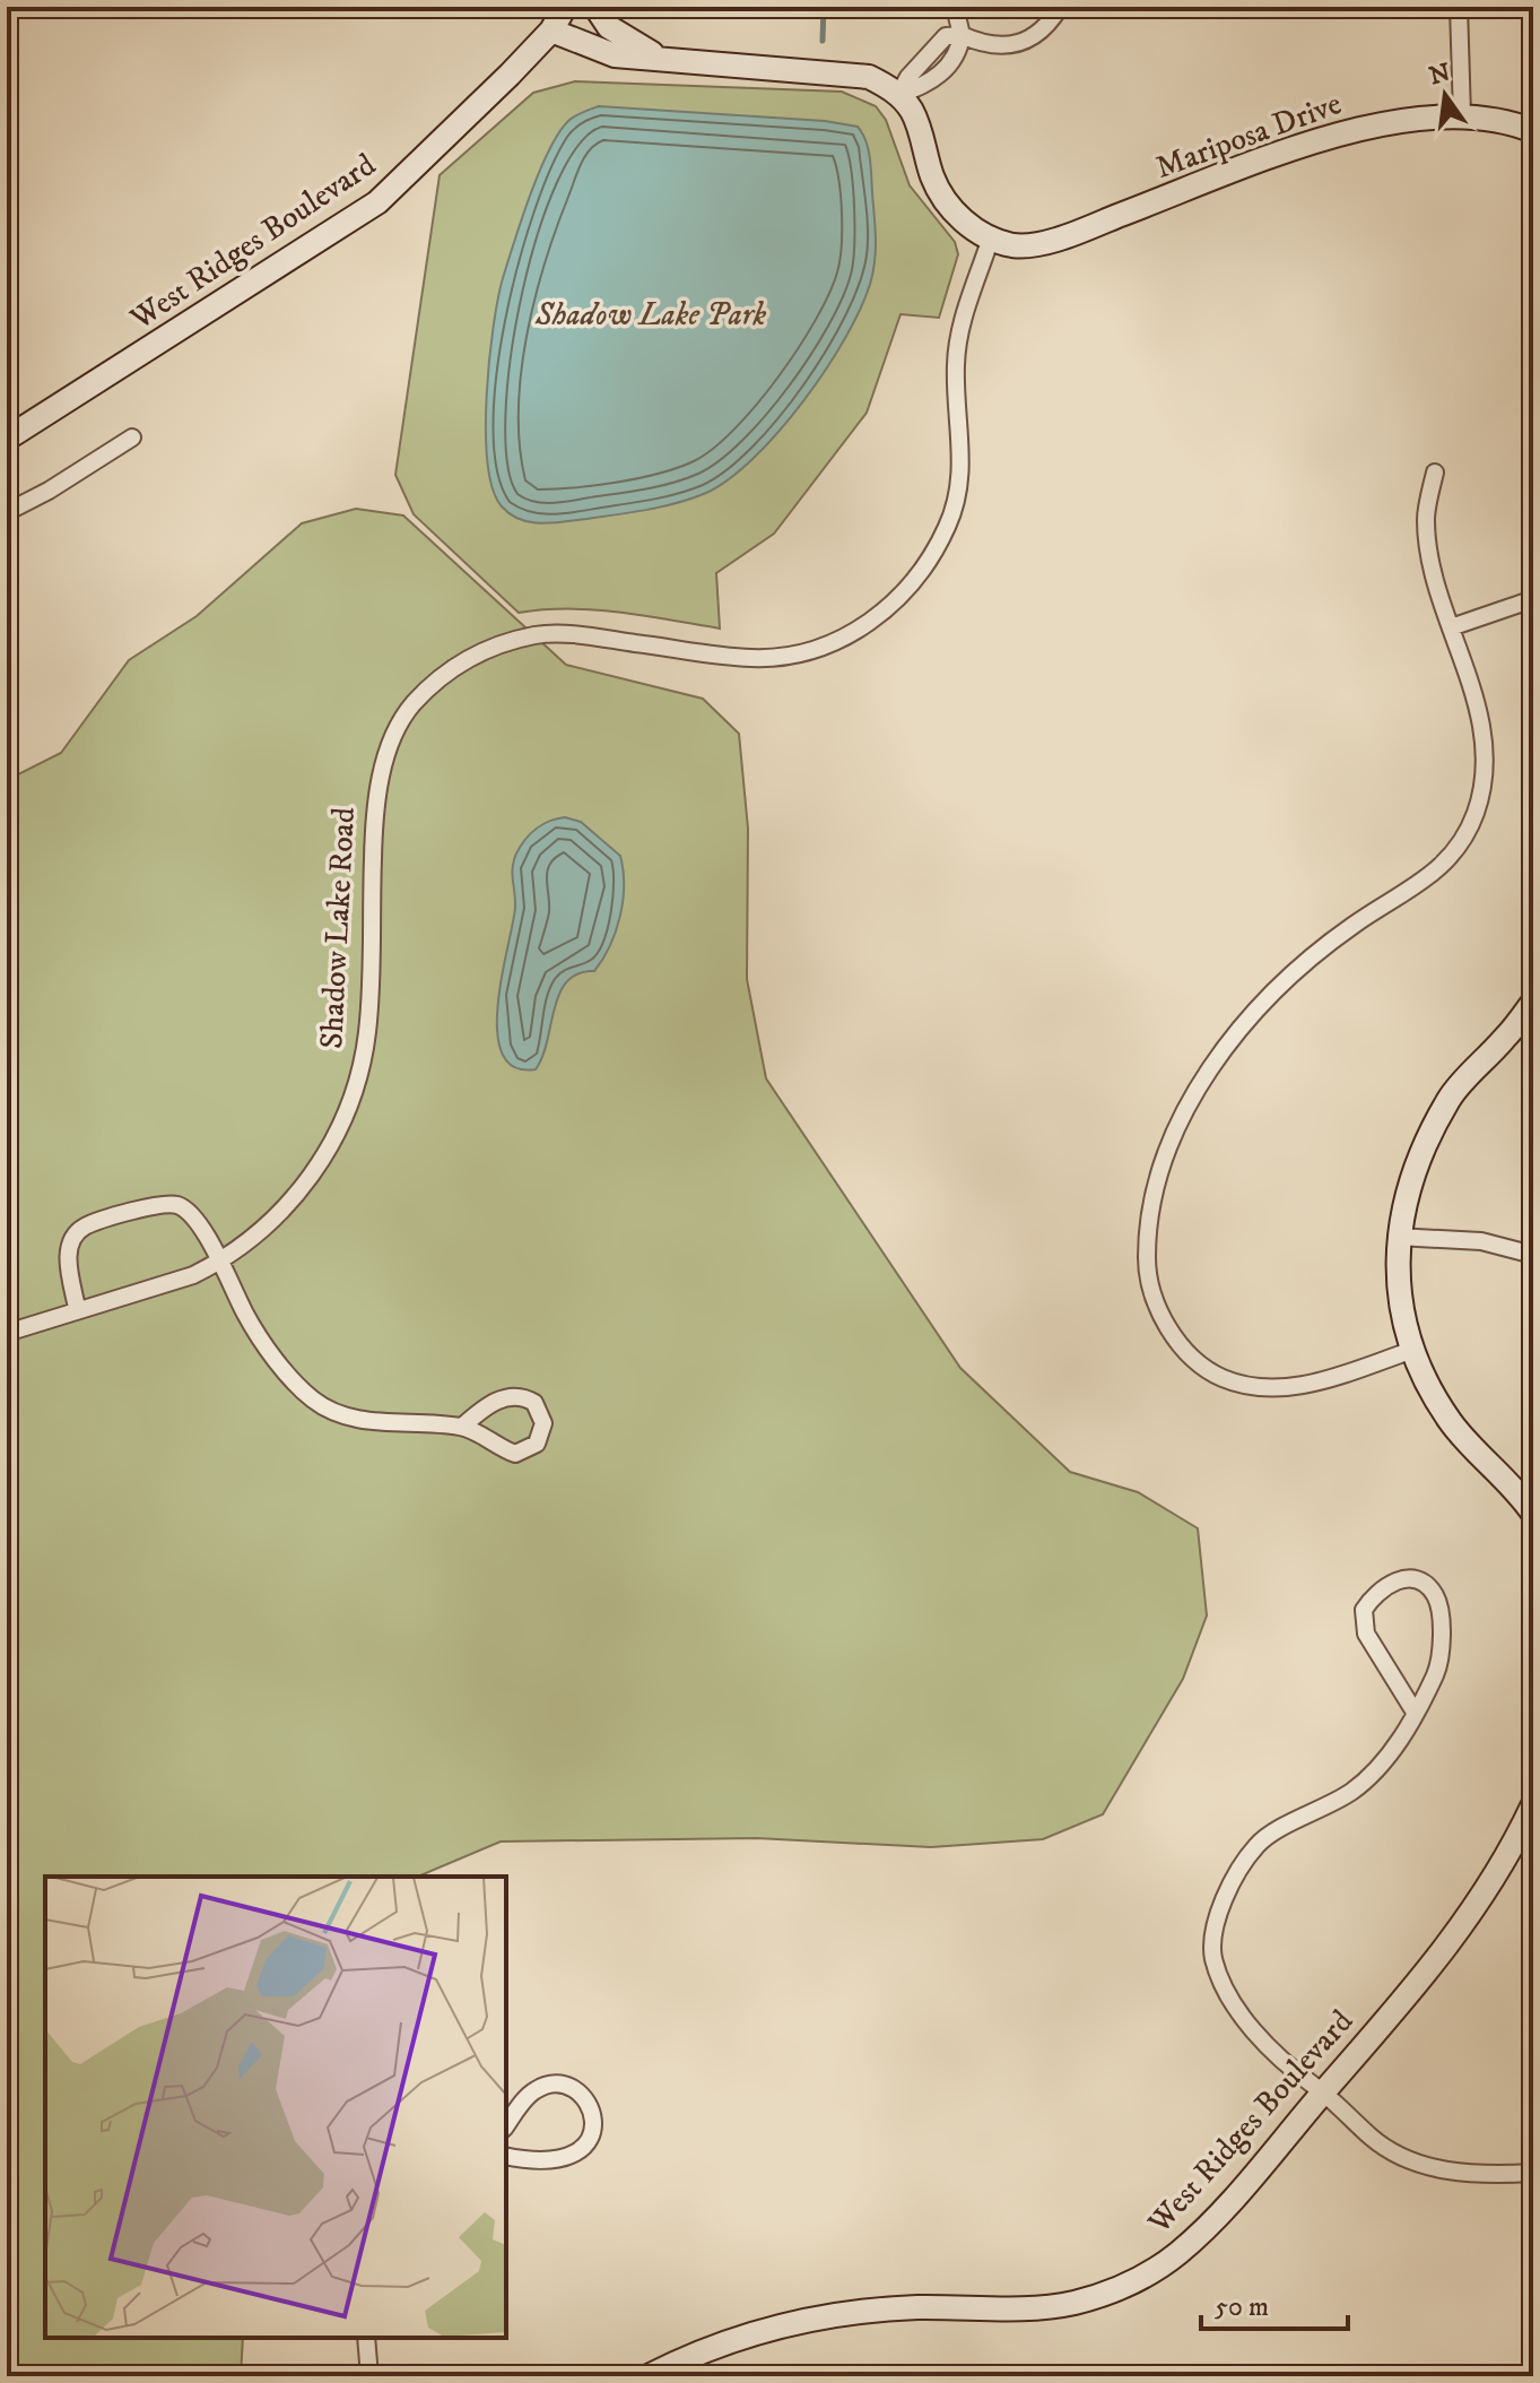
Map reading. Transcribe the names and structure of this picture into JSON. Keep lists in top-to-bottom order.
{
  "streets": {
    "street": ["Mariposa Drive", "West Ridges Boulevard", "Shadow Lake Road"]
  },
  "crossings": [
    ["Mariposa Drive", "Shadow Lake Road"]
  ],
  "parks": ["Shadow Lake Park"],
  "scale_bar": "50 m",
  "north": "top"
}
